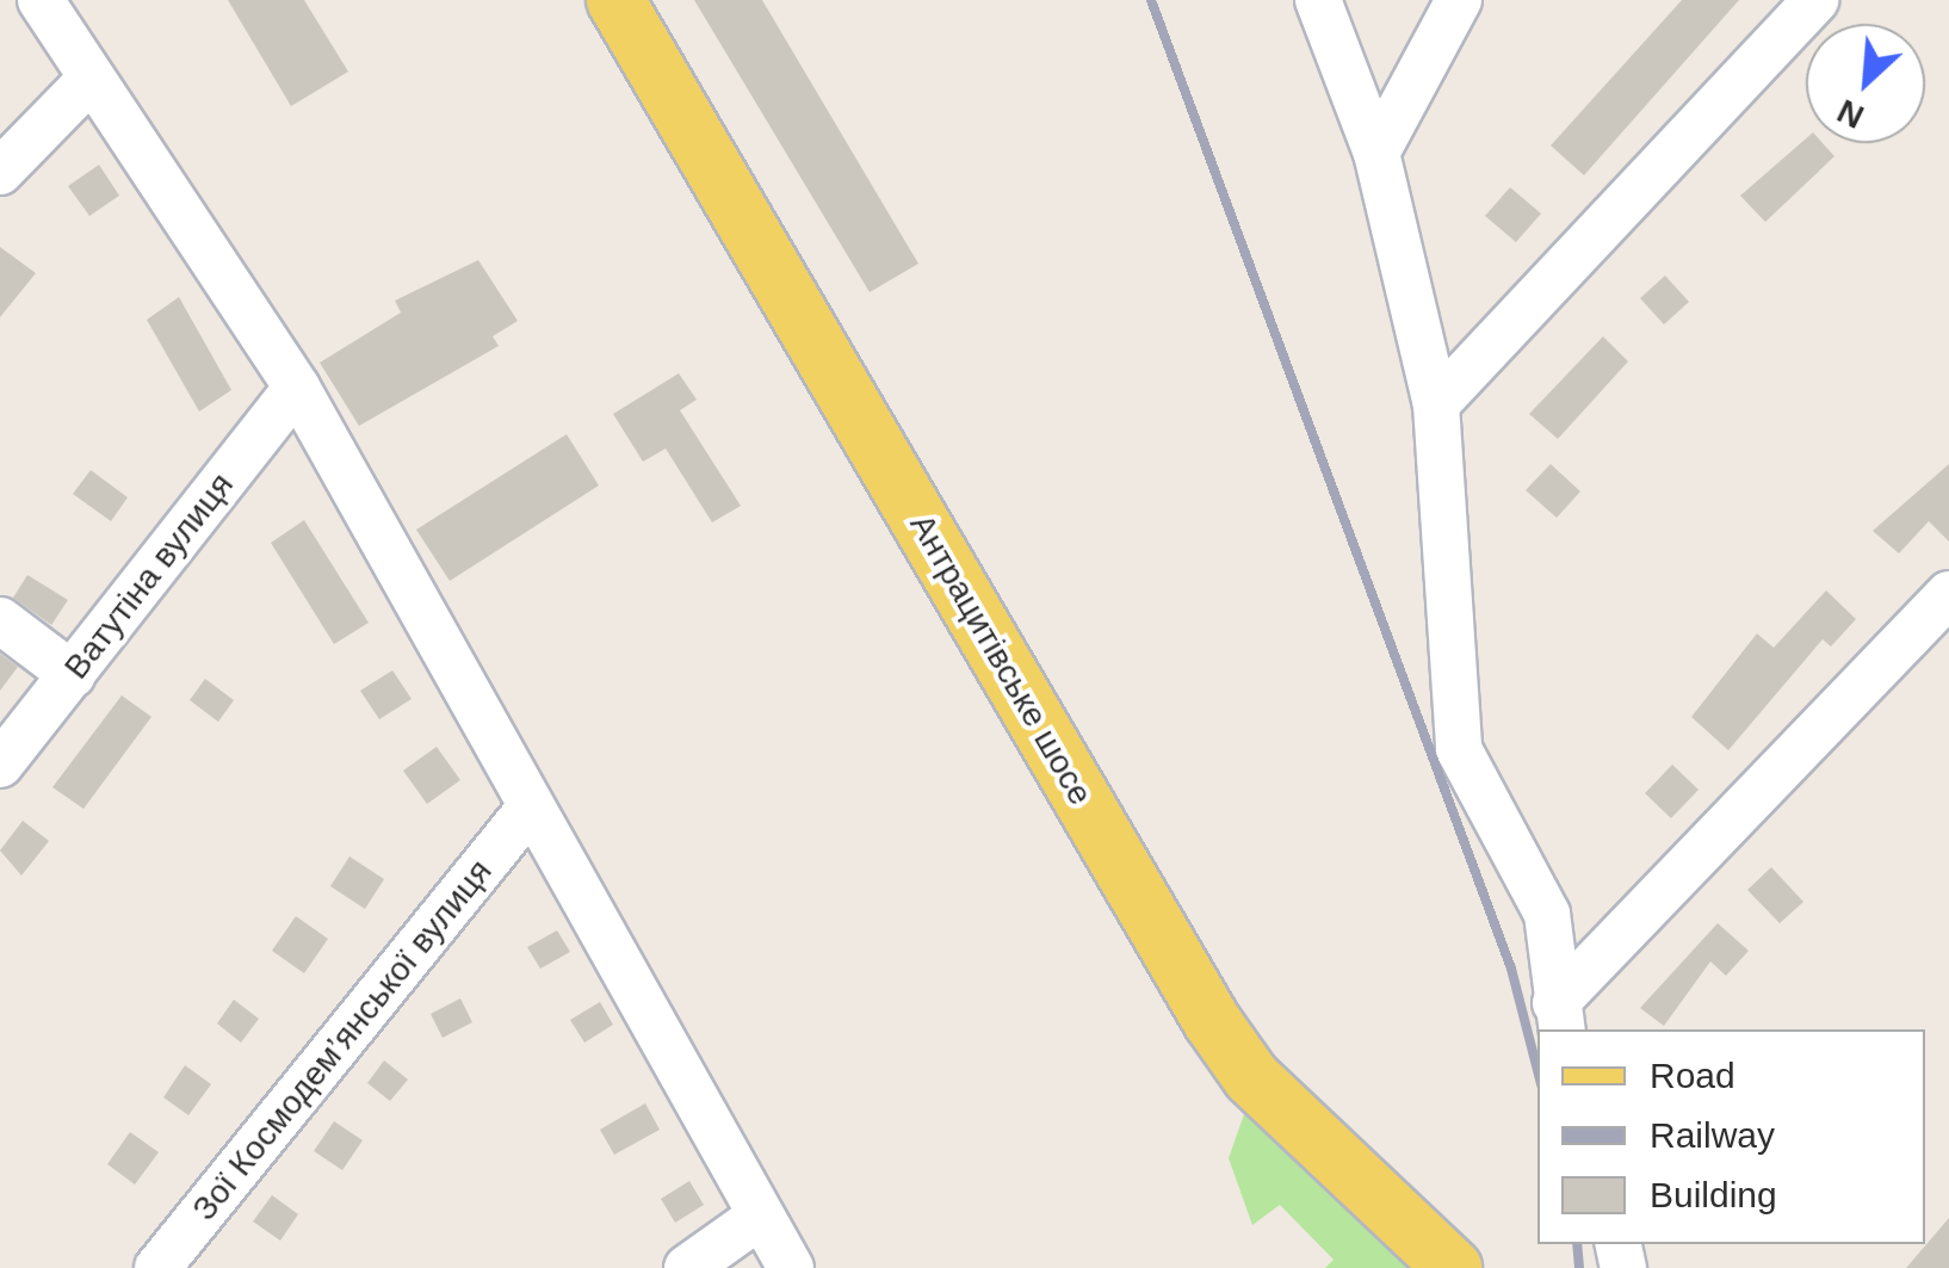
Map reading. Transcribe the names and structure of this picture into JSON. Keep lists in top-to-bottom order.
{
  "streets": {
    "main road": ["Антрацитівське шосе"],
    "street": ["Ватутіна вулиця", "Зої Космодем’янської вулиця"]
  },
  "legend": ["Road", "Railway", "Building"],
  "north": "bottom left"
}
